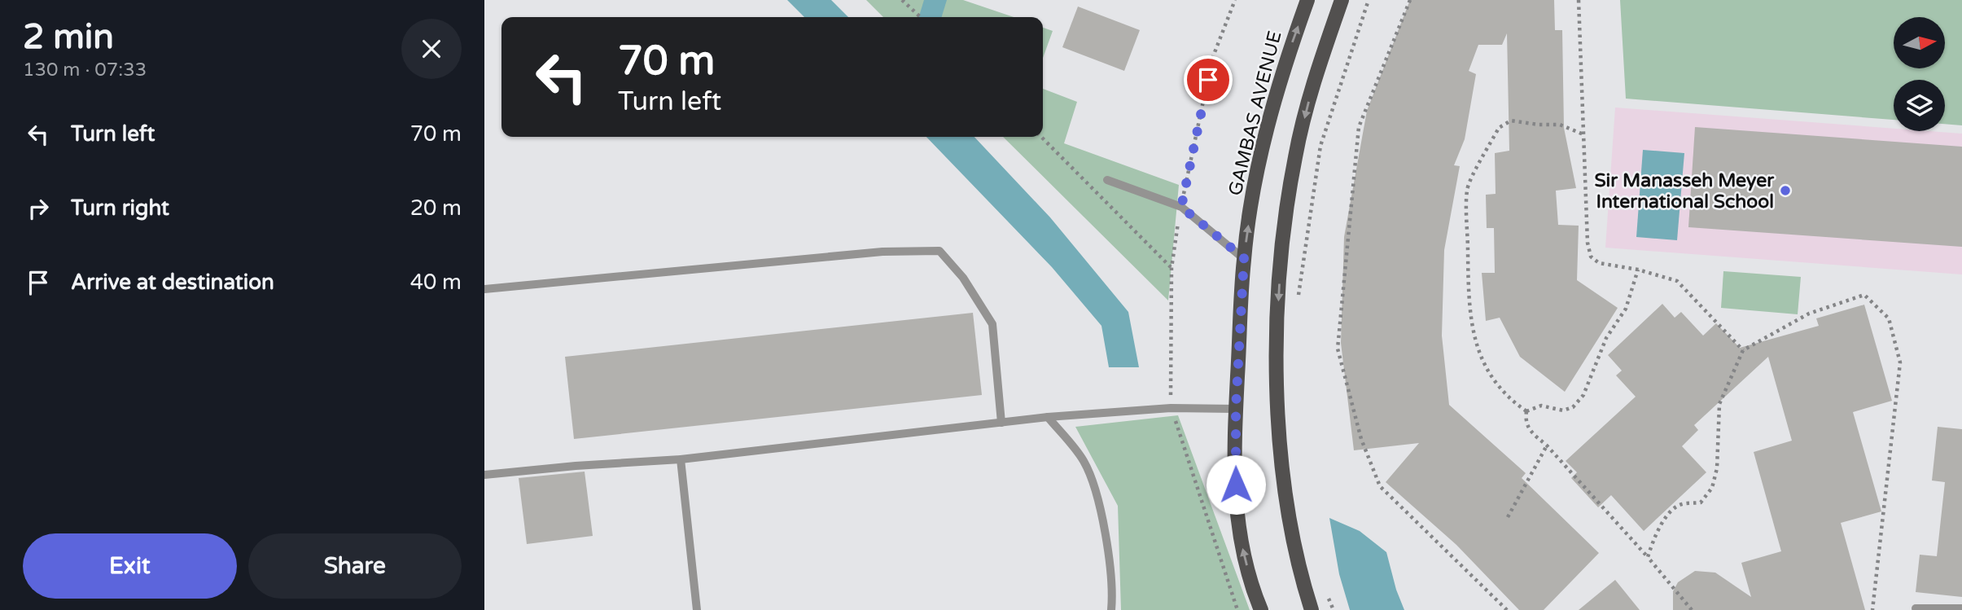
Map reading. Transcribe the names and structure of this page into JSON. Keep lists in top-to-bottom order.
{
  "streets": {
    "main road": ["GAMBAS AVENUE"]
  },
  "places": ["Sir Manasseh Meyer International School"],
  "north": "right",
  "page": {
    "heading": ["2 min", "130 m · 07:33"],
    "turn": ["70 m", "Turn left"],
    "list": [
      {
        "name": "Turn left",
        "value": "70 m"
      },
      {
        "name": "Turn right",
        "value": "20 m"
      },
      {
        "name": "Arrive at destination",
        "value": "40 m"
      }
    ],
    "buttons": ["Exit", "Share"]
  }
}
